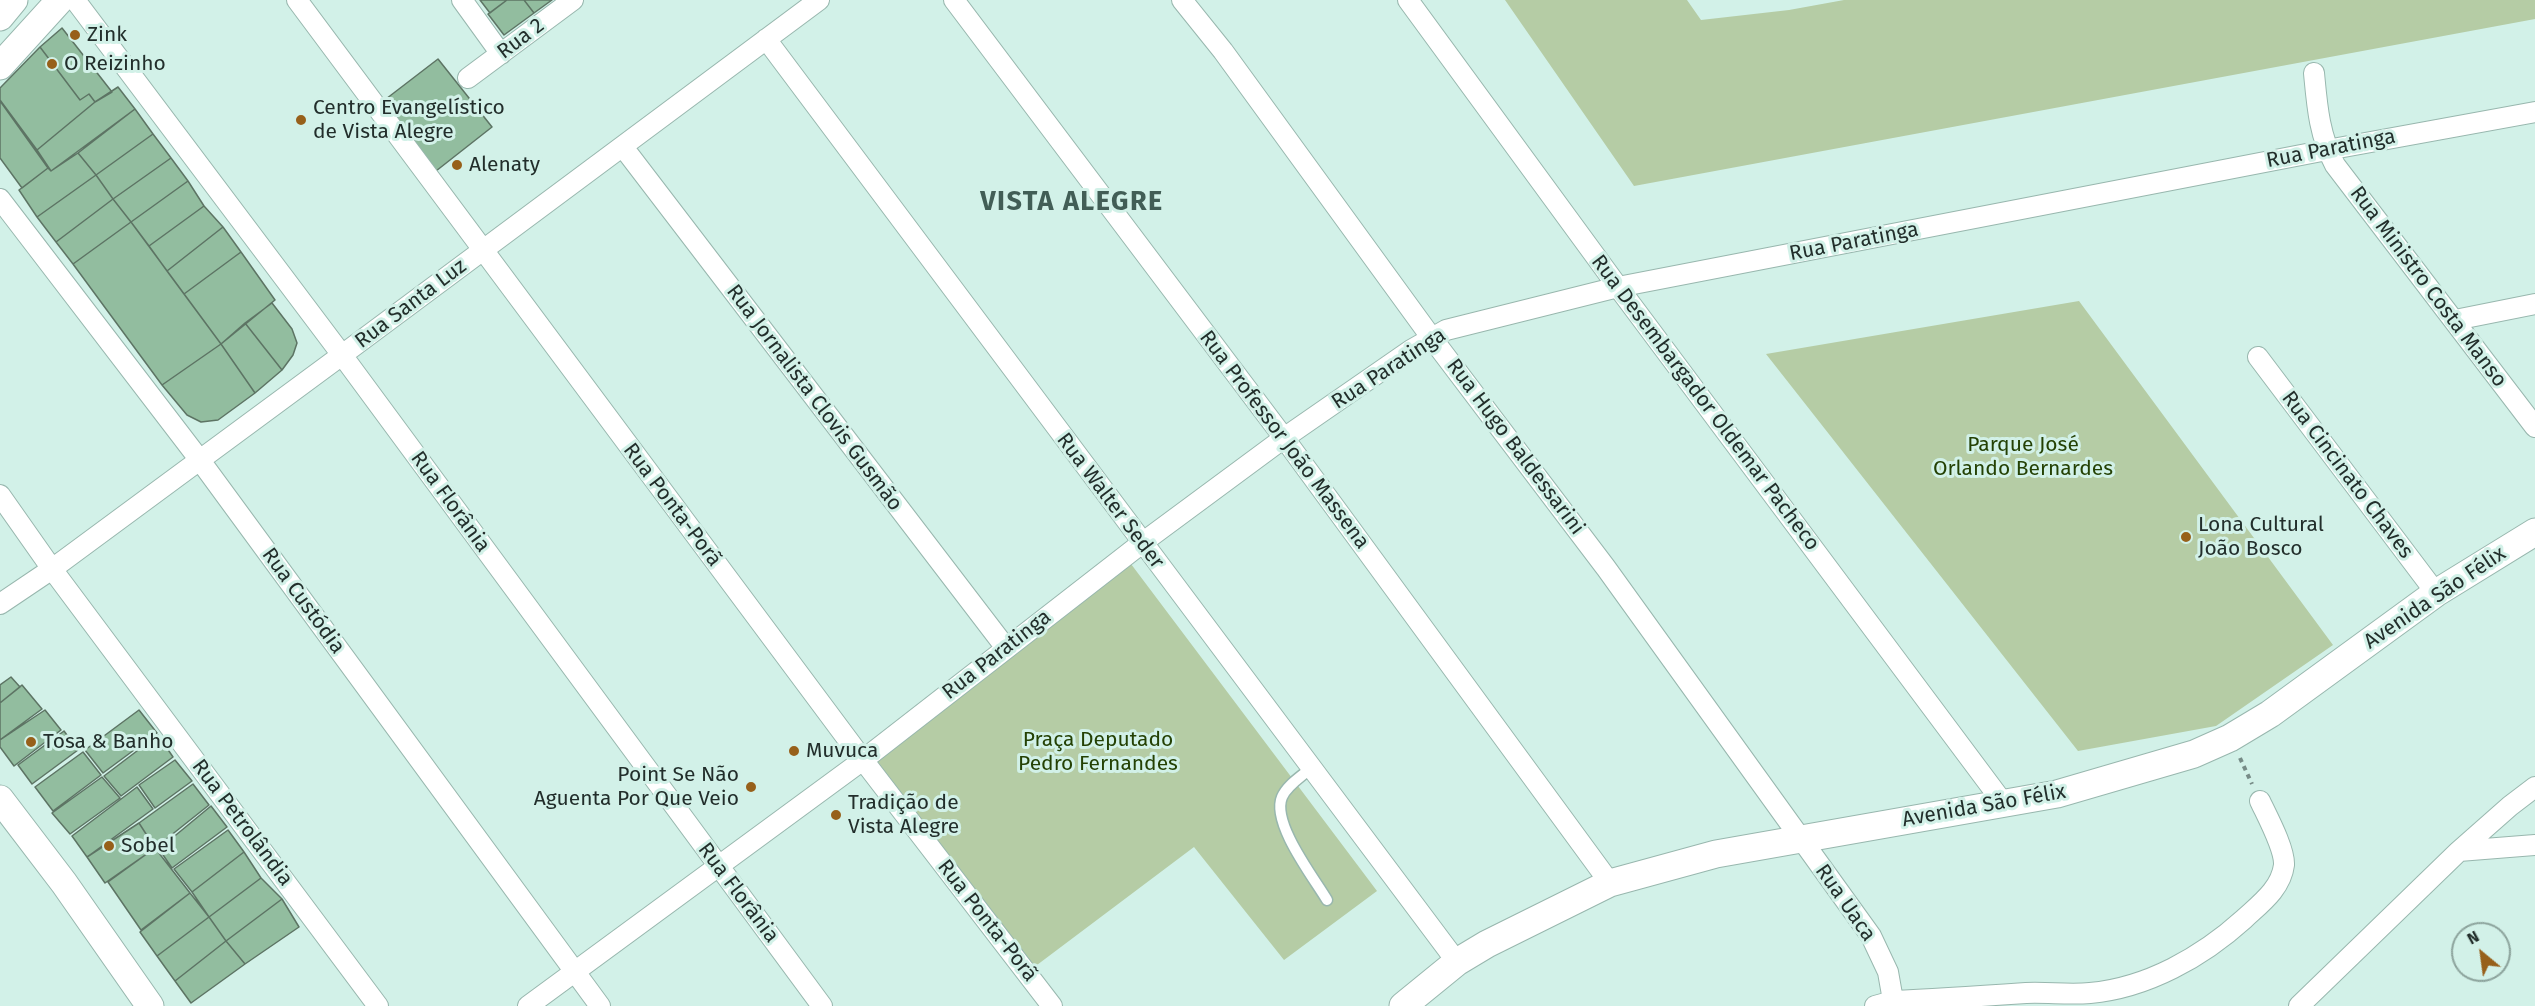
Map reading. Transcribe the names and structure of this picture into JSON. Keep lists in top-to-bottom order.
{
  "streets": {
    "street": [
      "Rua 2",
      "Rua Paratinga",
      "Rua Ministro Costa Manso",
      "Rua Santa Luz",
      "Rua Jornalista Clovis Gusmão",
      "Rua Desembargador Oldemar Pacheco",
      "Rua Professor João Massena",
      "Rua Hugo Baldessarini",
      "Rua Cincinato Chaves",
      "Rua Walter Seder",
      "Rua Florânia",
      "Rua Ponta-Porã",
      "Avenida São Félix",
      "Rua Custódia",
      "Rua Petrolândia",
      "Rua Uaca"
    ]
  },
  "crossings": [
    ["Rua Paratinga", "Rua Ministro Costa Manso"],
    ["Rua Paratinga", "Rua Jornalista Clovis Gusmão"],
    ["Rua Paratinga", "Rua Desembargador Oldemar Pacheco"],
    ["Rua Paratinga", "Rua Professor João Massena"],
    ["Rua Paratinga", "Rua Hugo Baldessarini"],
    ["Rua Paratinga", "Rua Walter Seder"],
    ["Rua Paratinga", "Rua Florânia"],
    ["Rua Paratinga", "Rua Ponta-Porã"],
    ["Rua Paratinga", "Rua Custódia"],
    ["Rua Santa Luz", "Rua Jornalista Clovis Gusmão"],
    ["Rua Santa Luz", "Rua Walter Seder"],
    ["Rua Santa Luz", "Rua Florânia"],
    ["Rua Santa Luz", "Rua Ponta-Porã"],
    ["Rua Santa Luz", "Rua Custódia"],
    ["Rua Santa Luz", "Rua Petrolândia"],
    ["Rua Desembargador Oldemar Pacheco", "Avenida São Félix"],
    ["Rua Professor João Massena", "Avenida São Félix"],
    ["Rua Hugo Baldessarini", "Avenida São Félix"],
    ["Rua Hugo Baldessarini", "Rua Uaca"],
    ["Rua Cincinato Chaves", "Avenida São Félix"],
    ["Rua Walter Seder", "Avenida São Félix"],
    ["Avenida São Félix", "Rua Uaca"]
  ],
  "districts": ["VISTA ALEGRE"],
  "parks": ["Parque José Orlando Bernardes", "Praça Deputado Pedro Fernandes"],
  "places": [
    "Zink",
    "O Reizinho",
    "Centro Evangelístico de Vista Alegre",
    "Alenaty",
    "Lona Cultural João Bosco",
    "Tosa & Banho",
    "Muvuca",
    "Point Se Não Aguenta Por Que Veio",
    "Tradição de Vista Alegre",
    "Sobel"
  ],
  "north": "top left"
}
